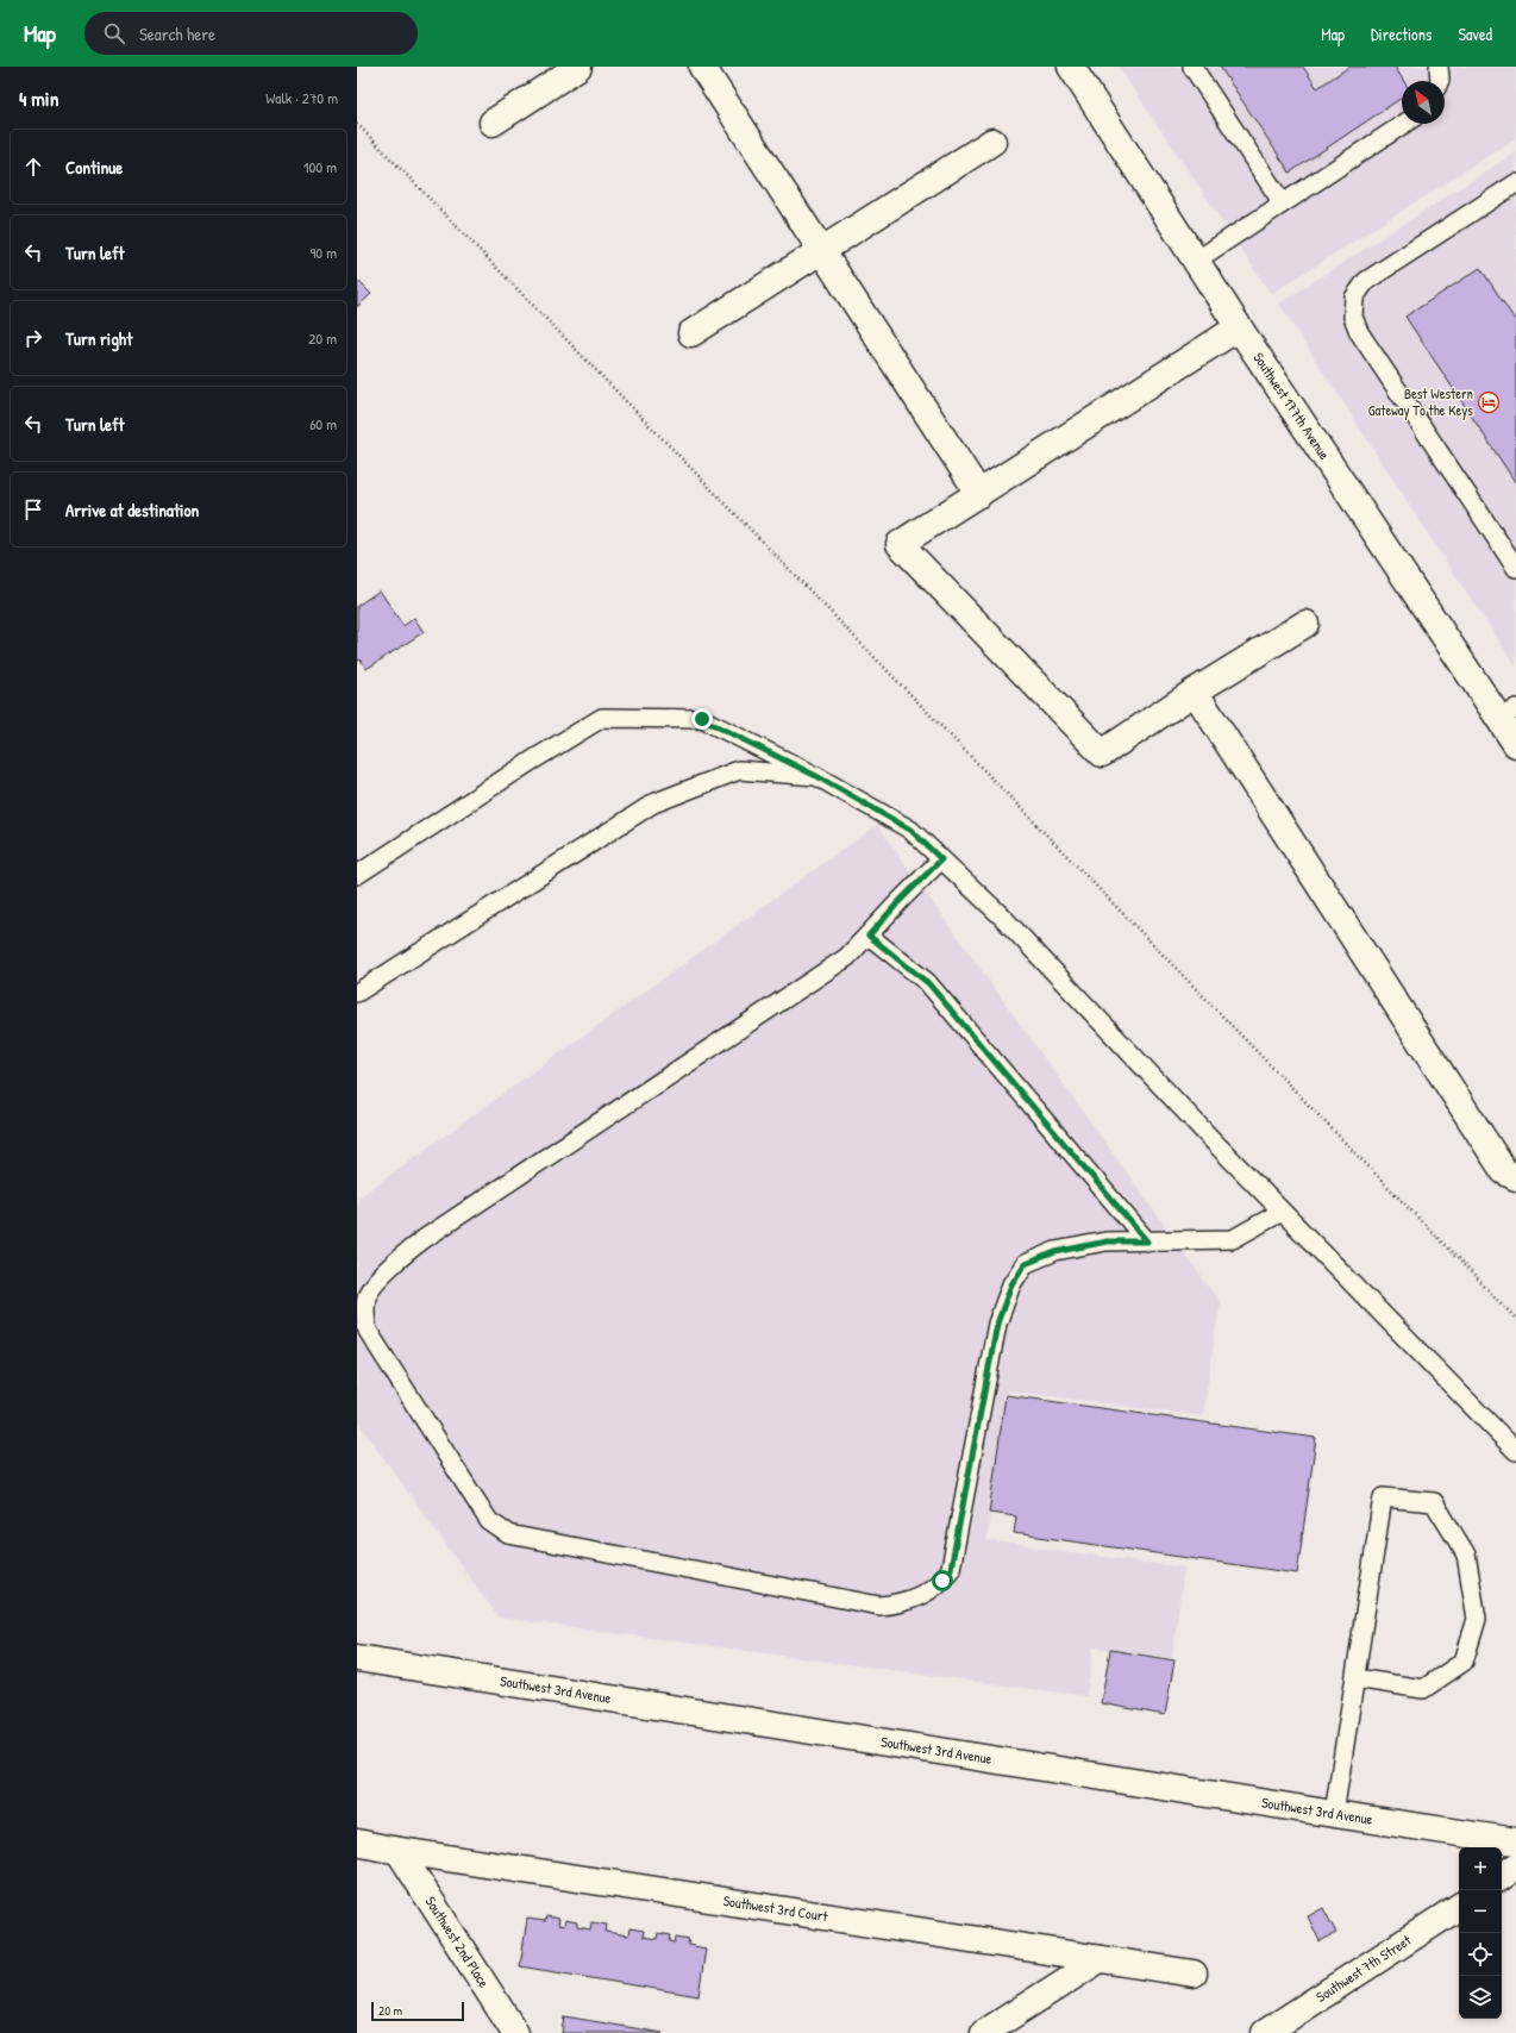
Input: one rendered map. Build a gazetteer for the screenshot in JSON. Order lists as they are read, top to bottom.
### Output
{
  "streets": {
    "street": [
      "Southwest 177th Avenue",
      "Southwest 3rd Avenue",
      "Southwest 3rd Court",
      "Southwest 2nd Place",
      "Southwest 7th Street"
    ]
  },
  "crossings": [
    ["Southwest 3rd Court", "Southwest 2nd Place"]
  ],
  "places": {
    "hotel": ["Best Western Gateway To the Keys"]
  },
  "scale_bar": "20 m",
  "north": "top left",
  "page": {
    "header": "Map",
    "search": "Search here",
    "nav": ["Map", "Directions", "Saved"],
    "heading": ["4 min", "Walk · 270 m"],
    "list": [
      ["Continue", "100 m"],
      ["Turn left", "90 m"],
      ["Turn right", "20 m"],
      ["Turn left", "60 m"],
      "Arrive at destination"
    ],
    "map_buttons": ["+", "−"],
    "scale": "20 m"
  }
}
